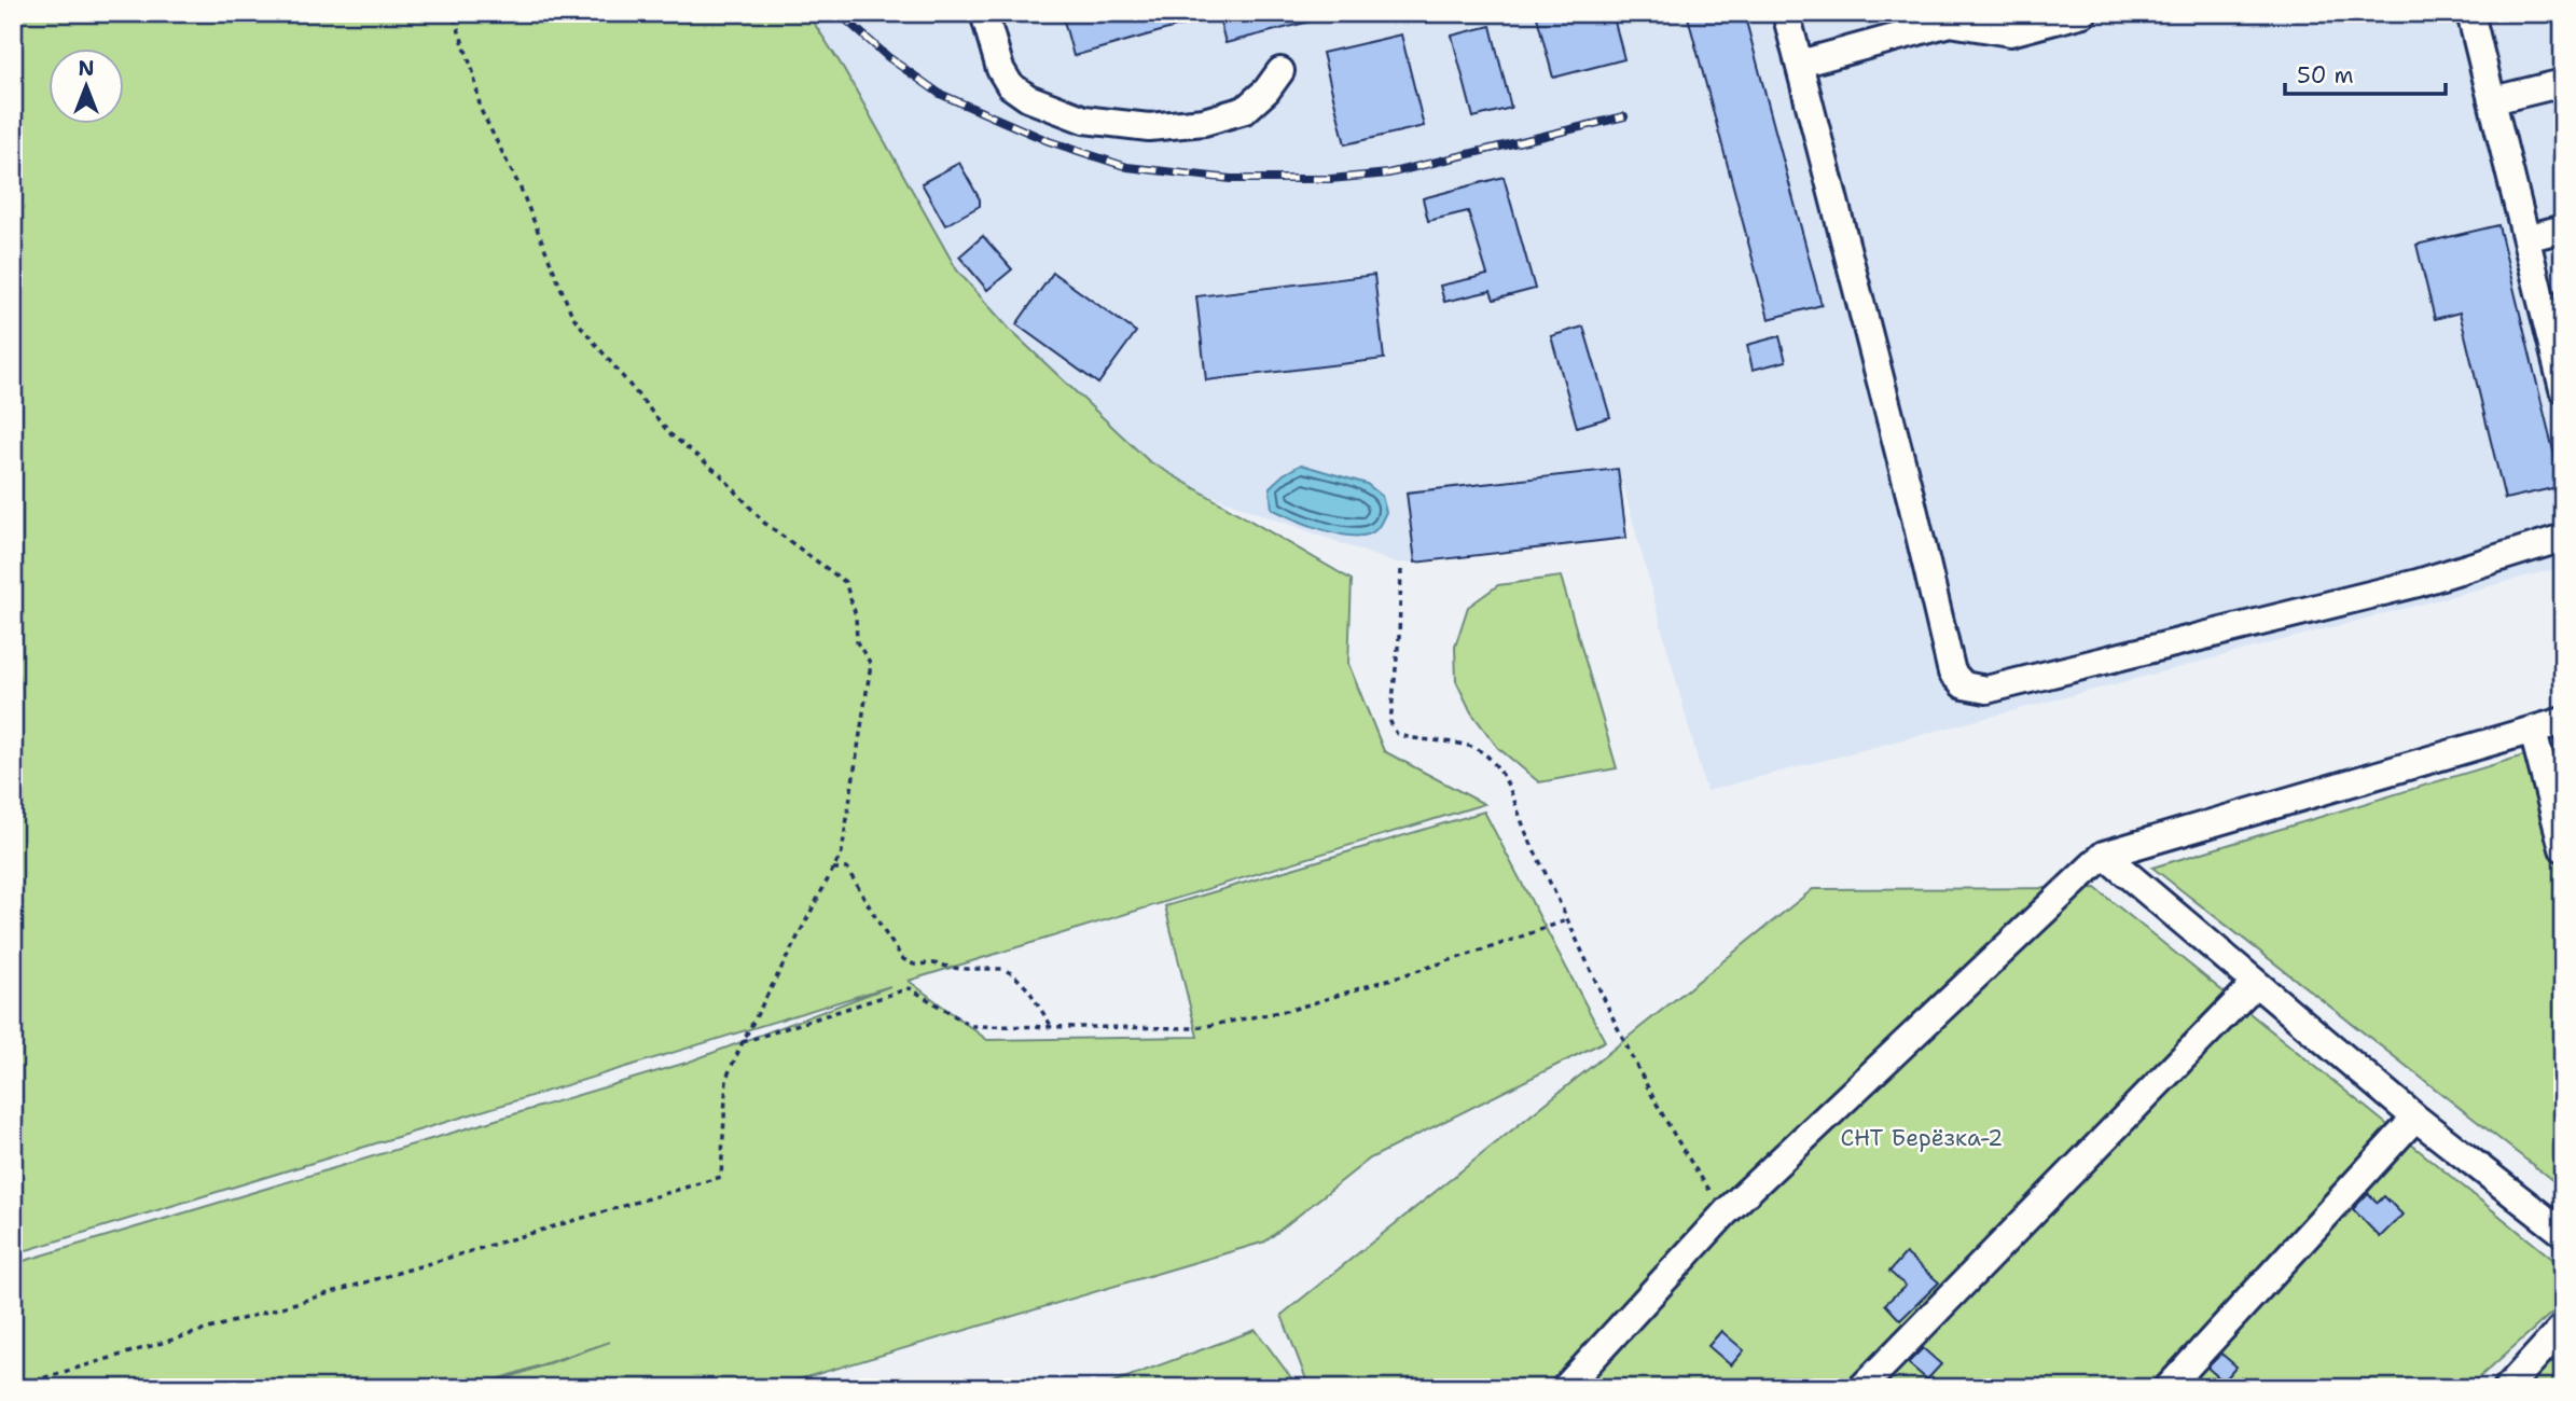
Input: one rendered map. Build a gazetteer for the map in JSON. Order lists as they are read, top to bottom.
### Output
{
  "parks": ["СНТ Берёзка-2"],
  "scale_bar": "50 m",
  "north": "top"
}
